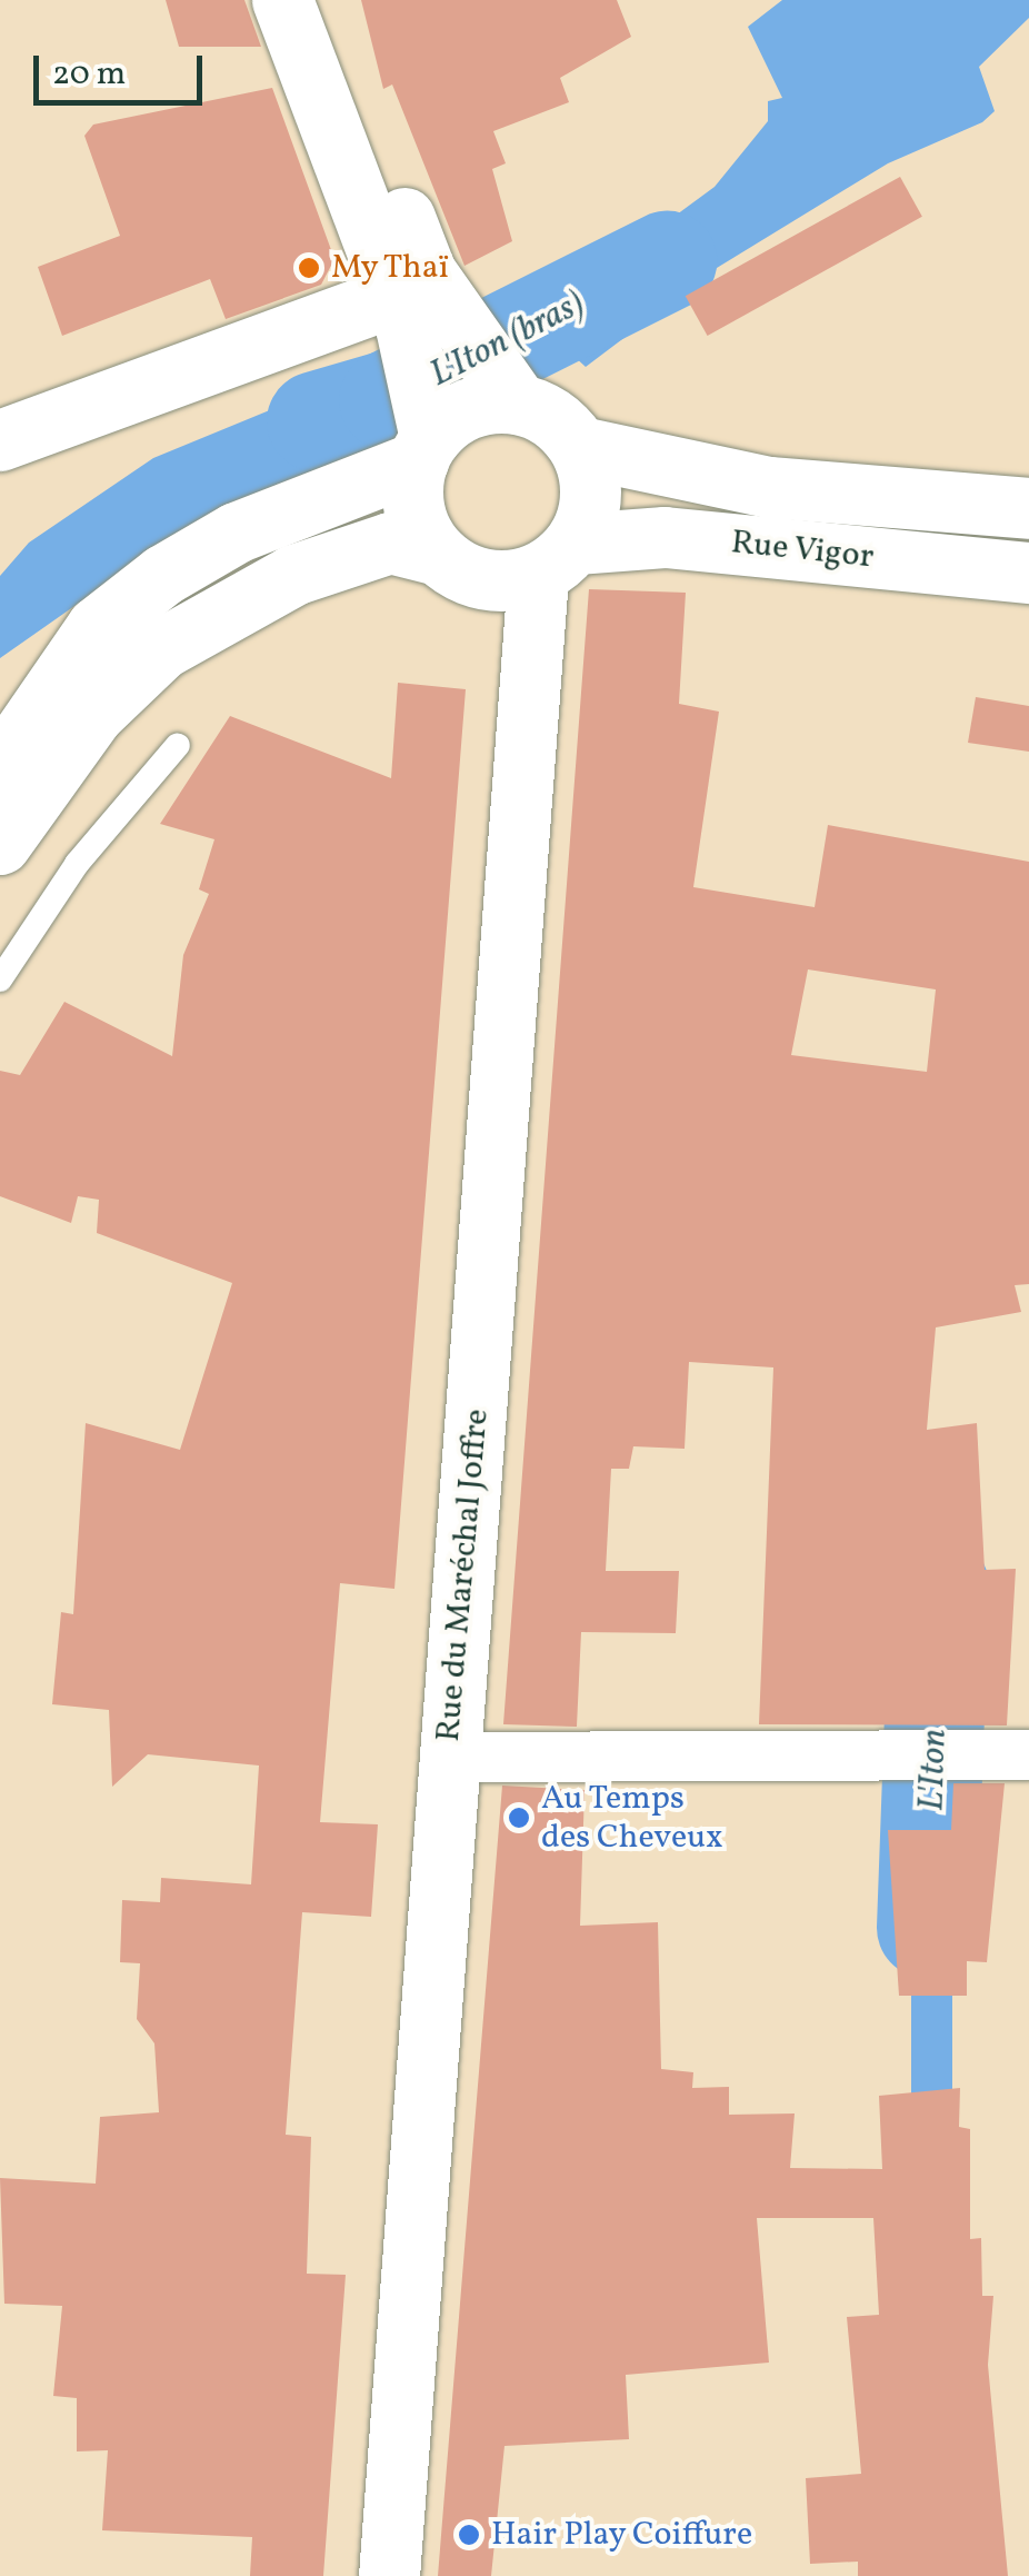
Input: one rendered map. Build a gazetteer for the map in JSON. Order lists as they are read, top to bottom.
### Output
{
  "streets": {
    "main road": ["Rue Vigor", "Rue du Maréchal Joffre"]
  },
  "crossings": [
    ["Rue Vigor", "Rue du Maréchal Joffre"]
  ],
  "water": ["L'Iton (bras)", "L'Iton"],
  "places": ["My Thaï", "Au Temps des Cheveux", "Hair Play Coiffure"],
  "scale_bar": "20 m"
}
